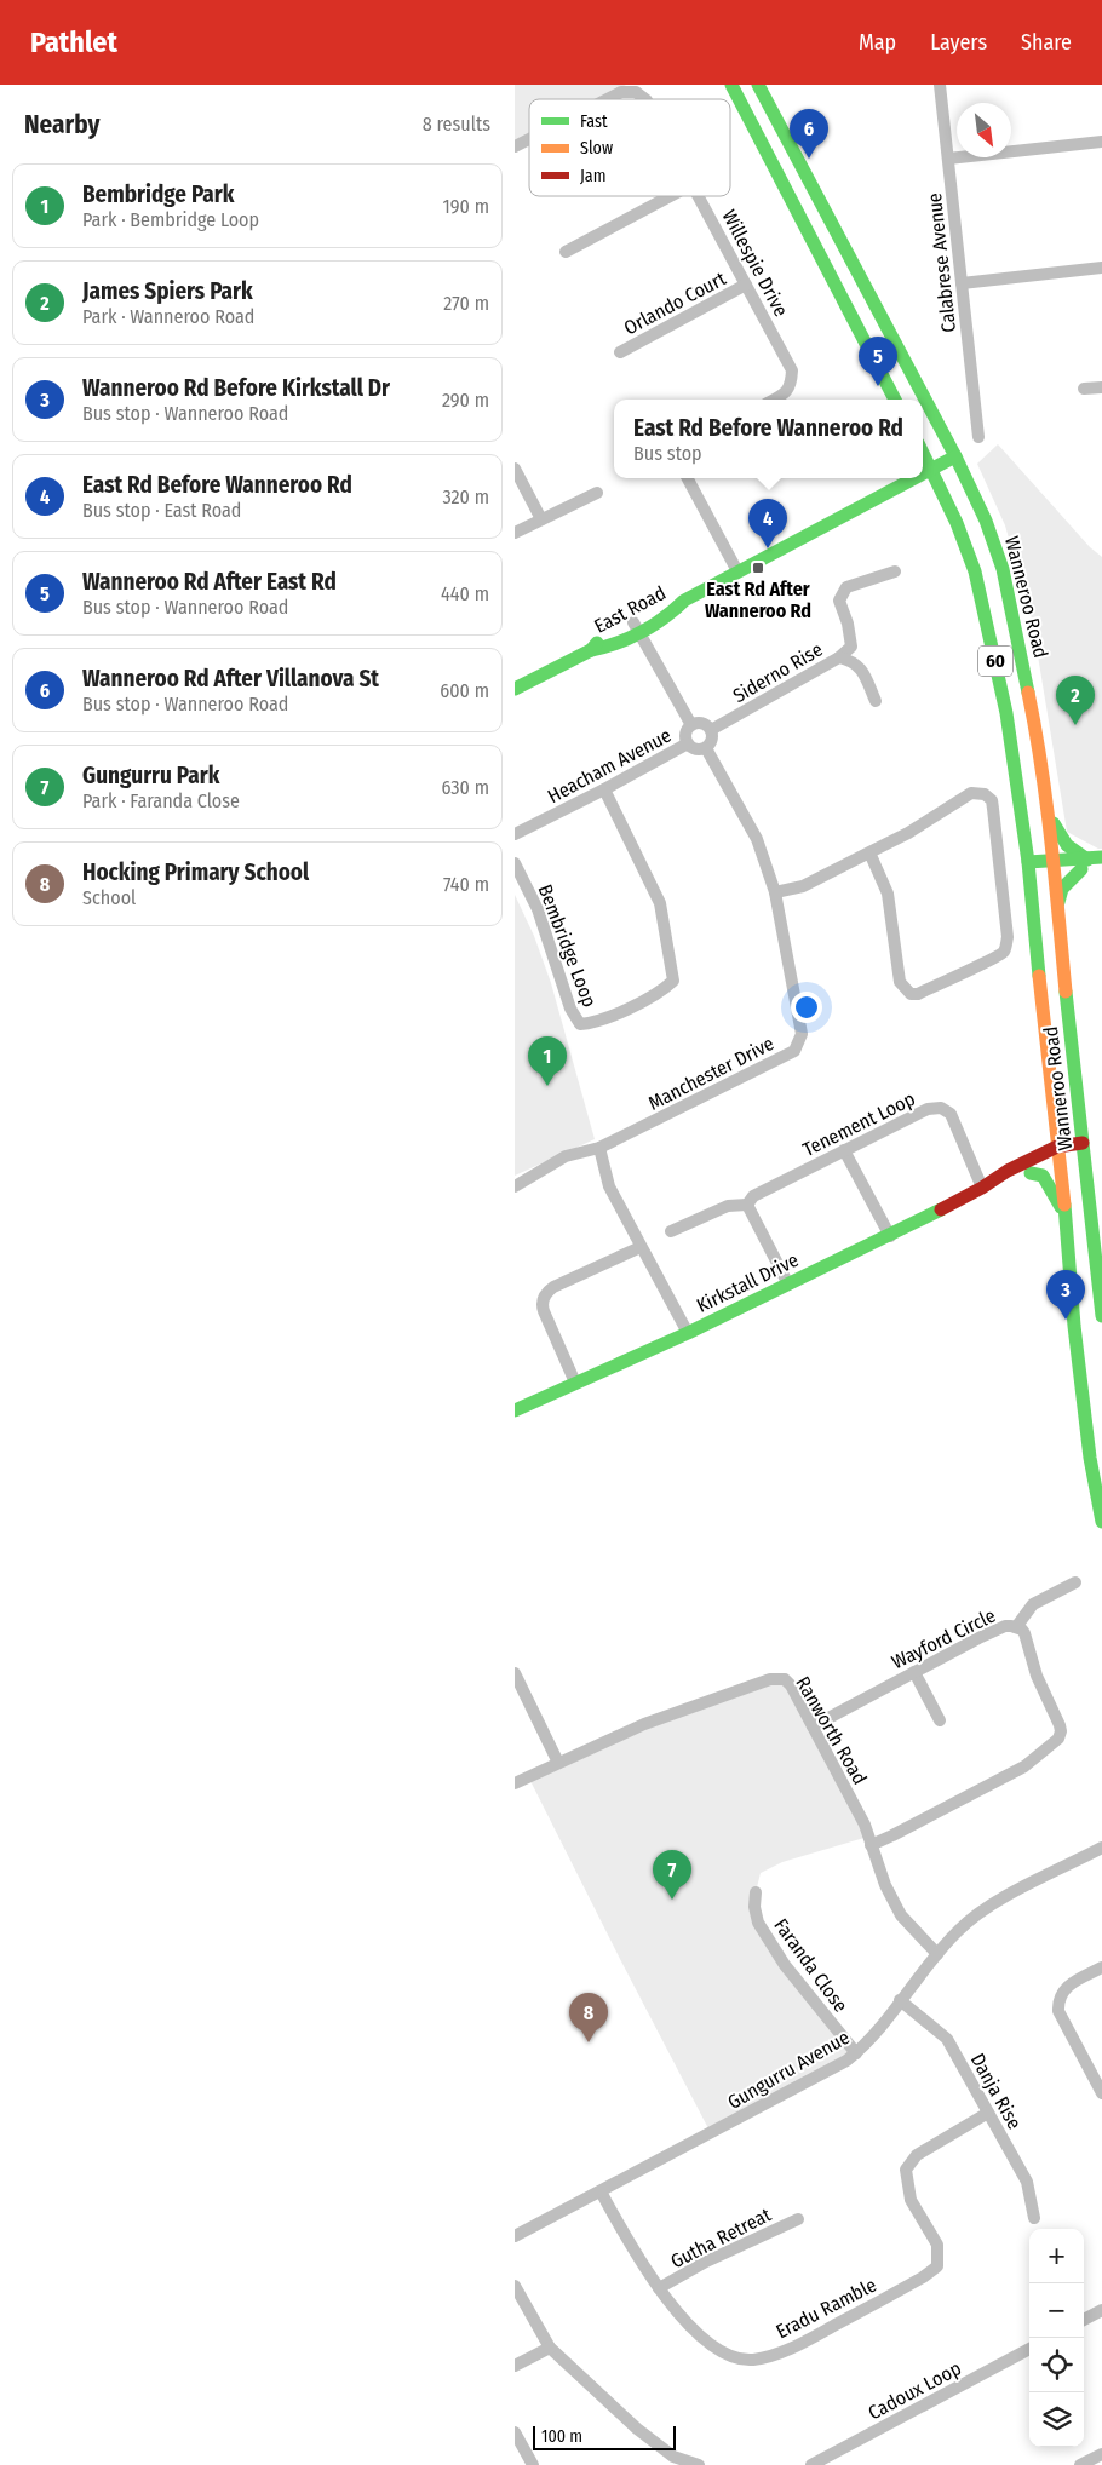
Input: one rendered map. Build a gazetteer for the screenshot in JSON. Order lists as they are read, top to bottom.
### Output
{
  "streets": {
    "main road": [
      "Wanneroo Road",
      "East Road",
      "60",
      "Kirkstall Drive"
    ],
    "street": [
      "Willespie Drive",
      "Calabrese Avenue",
      "Orlando Court",
      "Siderno Rise",
      "Heacham Avenue",
      "Bembridge Loop",
      "Manchester Drive",
      "Tenement Loop",
      "Wayford Circle",
      "Ranworth Road",
      "Faranda Close",
      "Gungurru Avenue",
      "Danja Rise",
      "Gutha Retreat",
      "Eradu Ramble",
      "Cadoux Loop"
    ]
  },
  "crossings": [
    ["Willespie Drive", "Orlando Court"],
    ["Wanneroo Road", "East Road"],
    ["Wanneroo Road", "60"],
    ["Wanneroo Road", "Kirkstall Drive"],
    ["Siderno Rise", "Heacham Avenue"],
    ["Siderno Rise", "Manchester Drive"],
    ["Heacham Avenue", "Bembridge Loop"],
    ["Heacham Avenue", "Manchester Drive"],
    ["Tenement Loop", "Kirkstall Drive"],
    ["Wayford Circle", "Ranworth Road"],
    ["Ranworth Road", "Gungurru Avenue"],
    ["Faranda Close", "Gungurru Avenue"],
    ["Gungurru Avenue", "Danja Rise"],
    ["Gungurru Avenue", "Eradu Ramble"],
    ["Danja Rise", "Eradu Ramble"],
    ["Gutha Retreat", "Eradu Ramble"]
  ],
  "places": {
    "transit": ["East Rd After Wanneroo Rd"]
  },
  "legend": ["Fast", "Slow", "Jam"],
  "scale_bar": "100 m",
  "north": "bottom right",
  "page": {
    "header": "Pathlet",
    "nav": ["Map", "Layers", "Share"],
    "heading": ["Nearby", "8 results"],
    "pins": [
      "6",
      "5",
      "4",
      "2",
      "1",
      "3",
      "7",
      "8"
    ],
    "list": [
      {
        "mark": "1",
        "name": "Bembridge Park",
        "note": "Park · Bembridge Loop",
        "value": "190 m"
      },
      {
        "mark": "2",
        "name": "James Spiers Park",
        "note": "Park · Wanneroo Road",
        "value": "270 m"
      },
      {
        "mark": "3",
        "name": "Wanneroo Rd Before Kirkstall Dr",
        "note": "Bus stop · Wanneroo Road",
        "value": "290 m"
      },
      {
        "mark": "4",
        "name": "East Rd Before Wanneroo Rd",
        "note": "Bus stop · East Road",
        "value": "320 m"
      },
      {
        "mark": "5",
        "name": "Wanneroo Rd After East Rd",
        "note": "Bus stop · Wanneroo Road",
        "value": "440 m"
      },
      {
        "mark": "6",
        "name": "Wanneroo Rd After Villanova St",
        "note": "Bus stop · Wanneroo Road",
        "value": "600 m"
      },
      {
        "mark": "7",
        "name": "Gungurru Park",
        "note": "Park · Faranda Close",
        "value": "630 m"
      },
      {
        "mark": "8",
        "name": "Hocking Primary School",
        "note": "School",
        "value": "740 m"
      }
    ],
    "popup": ["East Rd Before Wanneroo Rd", "Bus stop"],
    "map_buttons": ["+", "−"],
    "scale": "100 m"
  }
}
